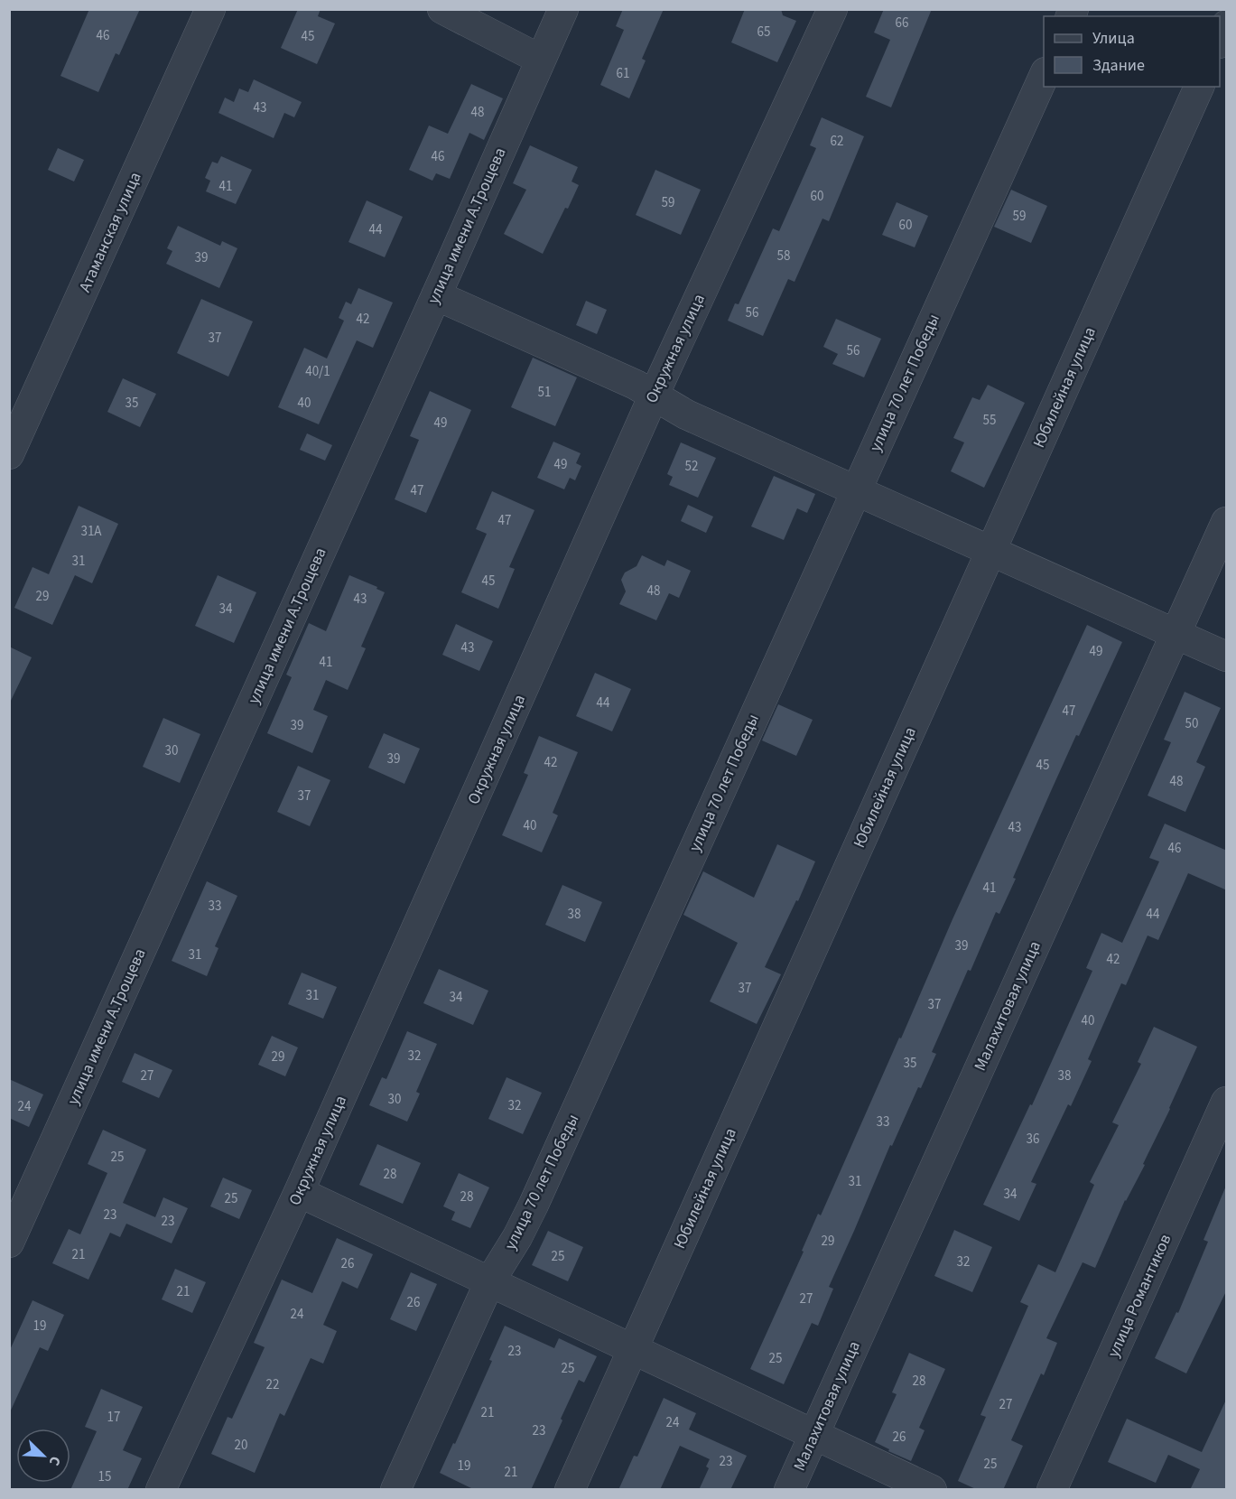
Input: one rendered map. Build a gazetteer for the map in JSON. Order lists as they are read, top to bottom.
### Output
{
  "streets": {
    "street": [
      "улица имени А.Трощева",
      "Атаманская улица",
      "Окружная улица",
      "улица 70 лет Победы",
      "Юбилейная улица",
      "Малахитовая улица",
      "улица Романтиков"
    ]
  },
  "house_numbers": [
    "66",
    "65",
    "46",
    "45",
    "61",
    "43",
    "48",
    "62",
    "46",
    "41",
    "60",
    "59",
    "59",
    "60",
    "44",
    "58",
    "39",
    "56",
    "42",
    "37",
    "56",
    "40/1",
    "51",
    "35",
    "40",
    "55",
    "49",
    "49",
    "52",
    "47",
    "47",
    "31А",
    "31",
    "45",
    "48",
    "29",
    "43",
    "34",
    "43",
    "49",
    "41",
    "44",
    "47",
    "50",
    "39",
    "30",
    "39",
    "42",
    "45",
    "48",
    "37",
    "40",
    "43",
    "46",
    "41",
    "33",
    "38",
    "44",
    "39",
    "31",
    "42",
    "37",
    "31",
    "34",
    "37",
    "40",
    "32",
    "29",
    "35",
    "27",
    "38",
    "30",
    "32",
    "24",
    "33",
    "36",
    "25",
    "28",
    "31",
    "34",
    "28",
    "25",
    "23",
    "23",
    "29",
    "21",
    "25",
    "32",
    "26",
    "21",
    "27",
    "26",
    "24",
    "19",
    "23",
    "25",
    "25",
    "28",
    "22",
    "27",
    "21",
    "17",
    "24",
    "23",
    "26",
    "20",
    "23",
    "25",
    "19",
    "21",
    "15"
  ],
  "legend": ["Улица", "Здание"],
  "north": "bottom right"
}
